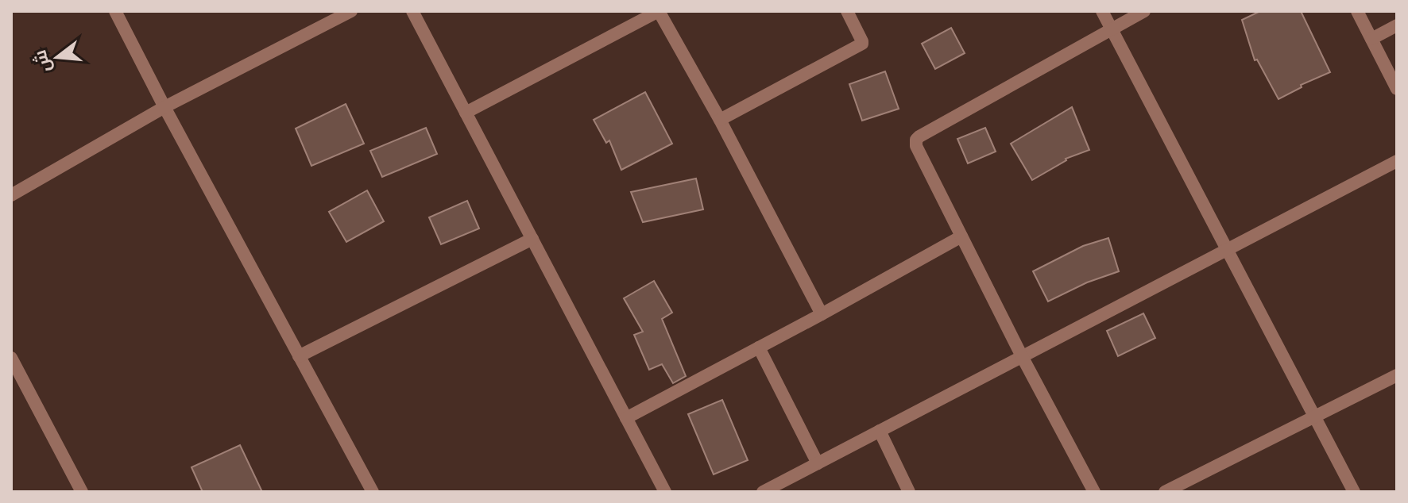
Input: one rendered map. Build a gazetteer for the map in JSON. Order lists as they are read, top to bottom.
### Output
{
  "north": "left"
}
